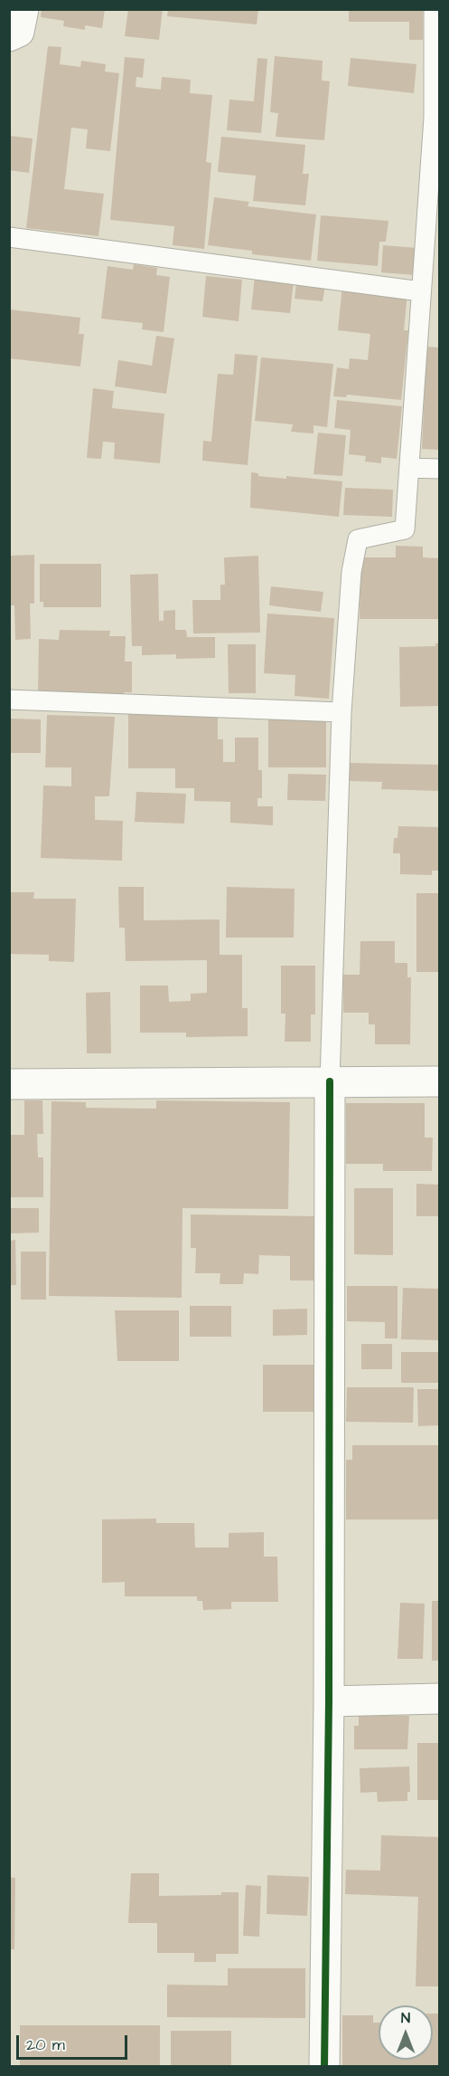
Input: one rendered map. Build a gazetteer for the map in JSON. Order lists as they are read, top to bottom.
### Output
{
  "scale_bar": "20 m",
  "north": "top"
}
